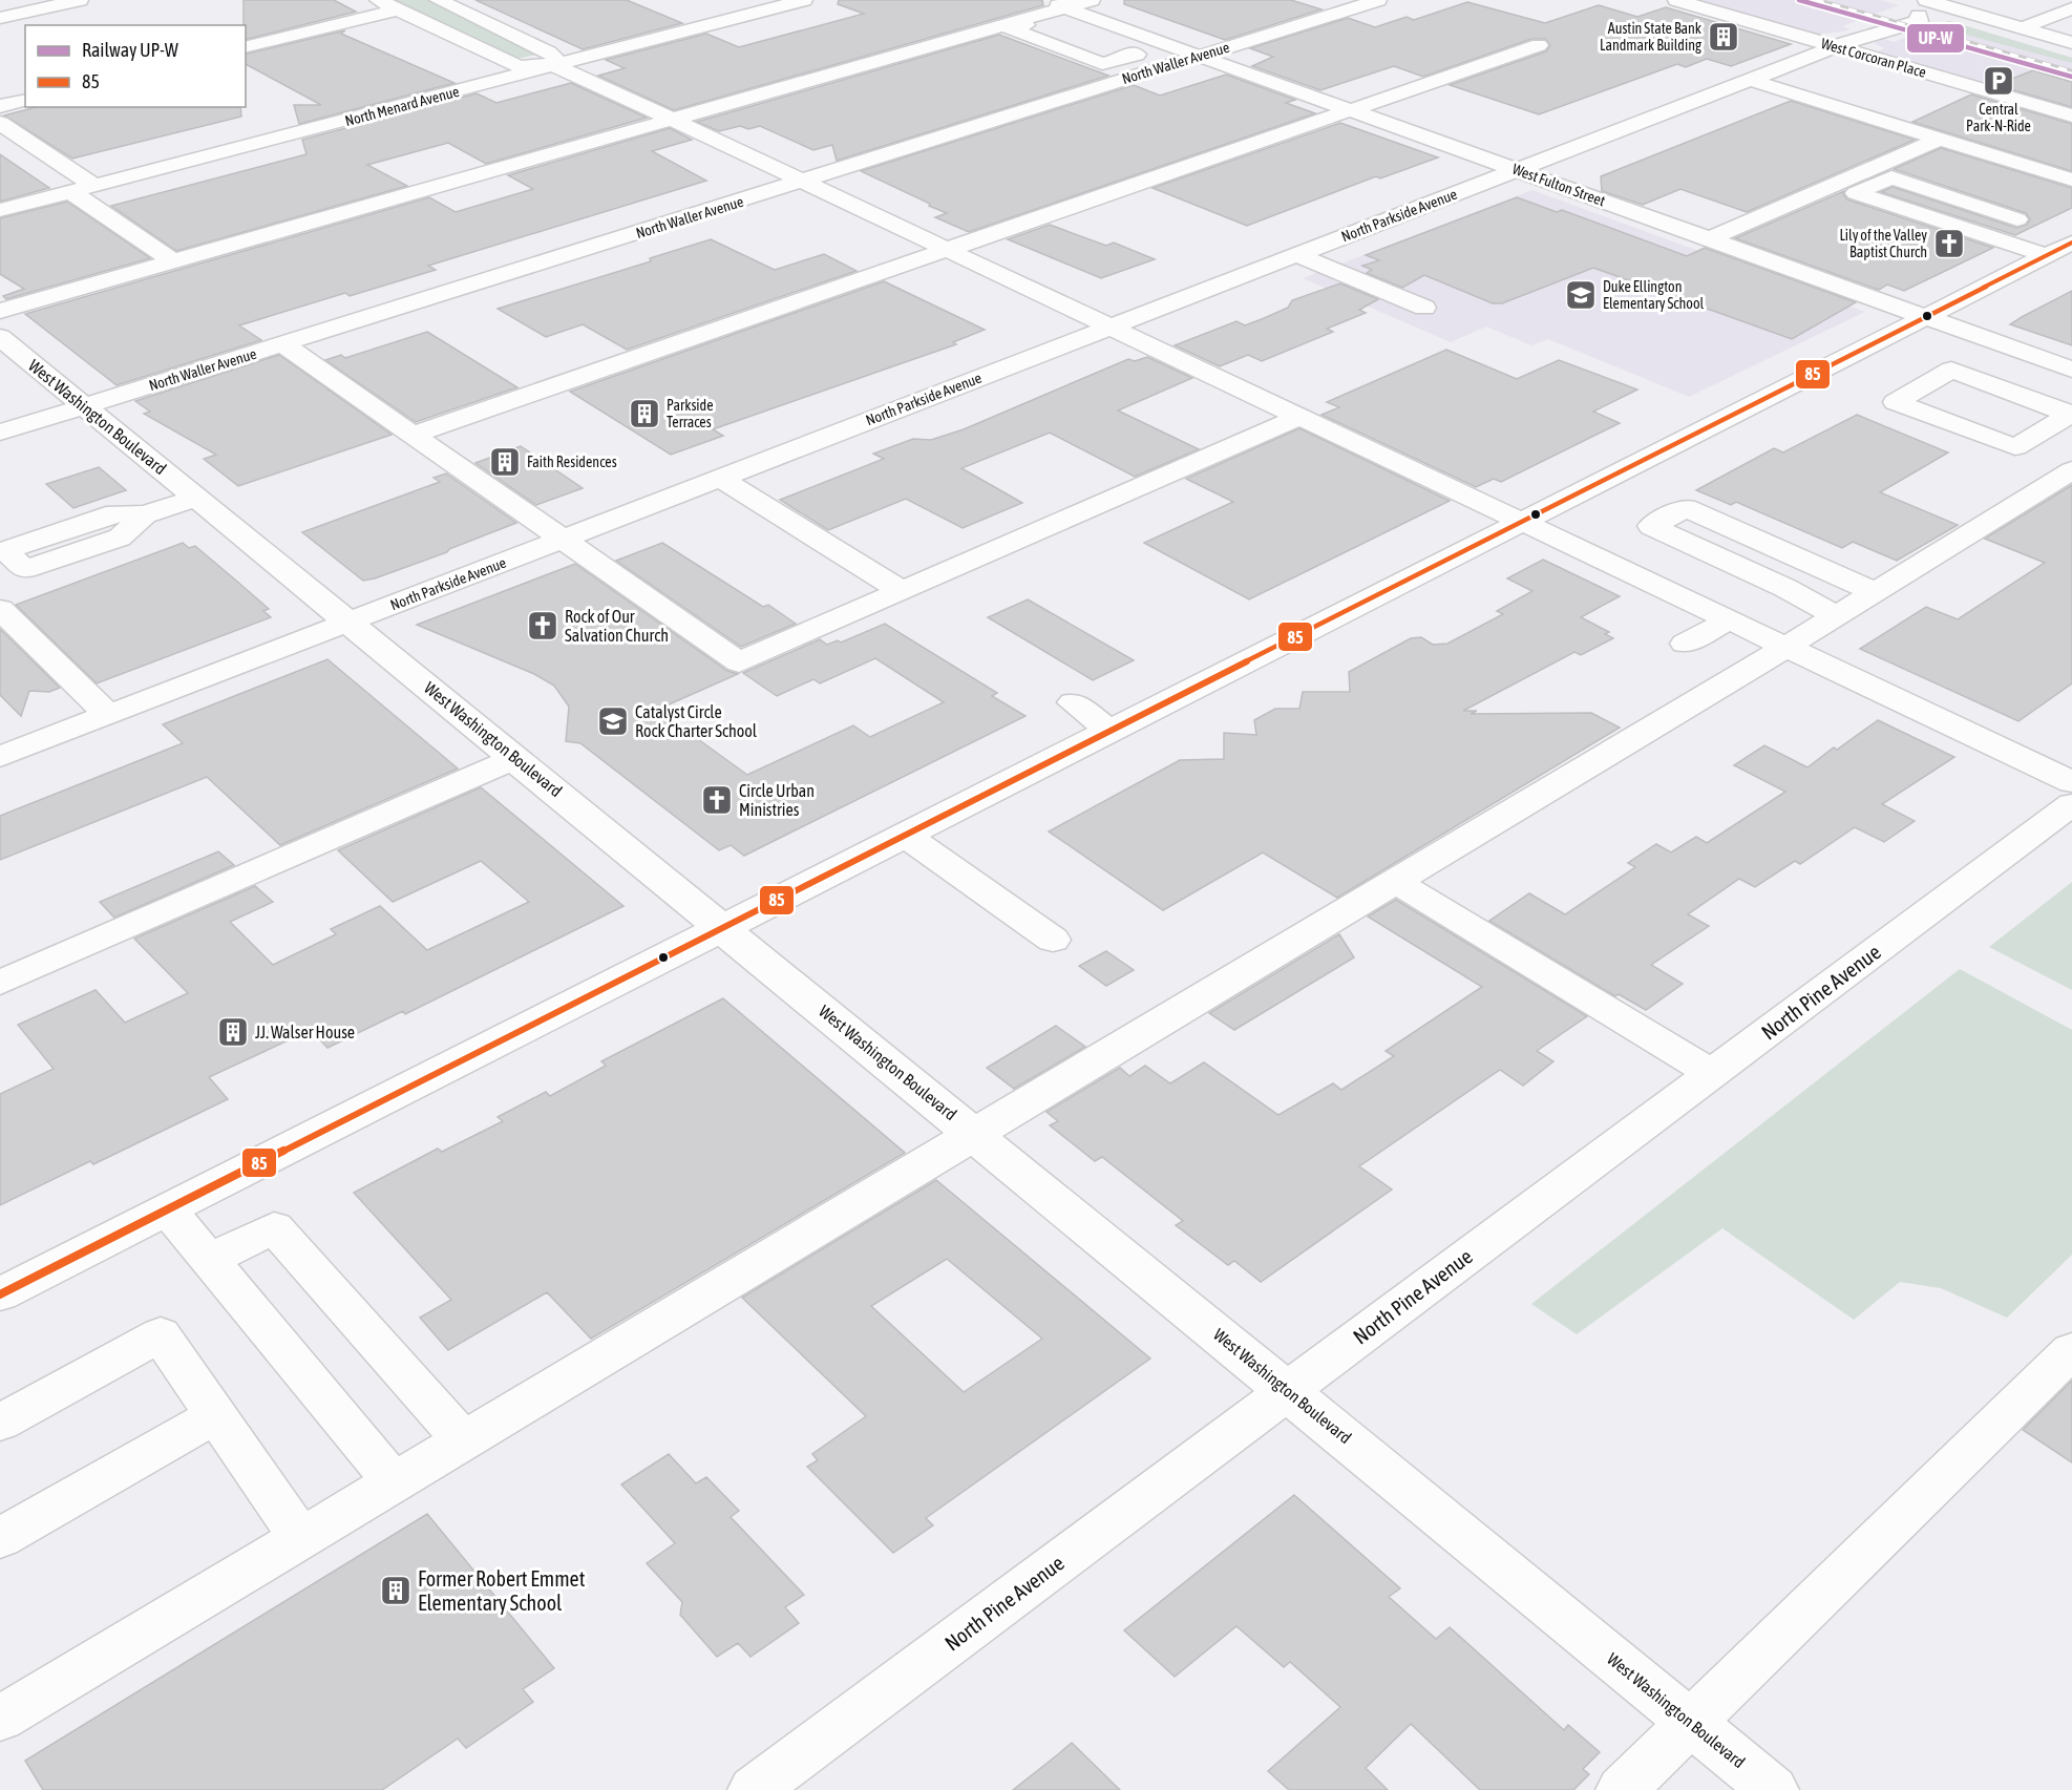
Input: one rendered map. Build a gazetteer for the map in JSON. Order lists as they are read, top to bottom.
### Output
{
  "streets": {
    "street": [
      "West Corcoran Place",
      "North Waller Avenue",
      "North Menard Avenue",
      "West Fulton Street",
      "North Parkside Avenue",
      "West Washington Boulevard",
      "North Pine Avenue"
    ]
  },
  "crossings": [
    ["West Corcoran Place", "North Parkside Avenue"],
    ["North Waller Avenue", "West Fulton Street"],
    ["North Waller Avenue", "West Washington Boulevard"],
    ["West Fulton Street", "North Parkside Avenue"],
    ["North Parkside Avenue", "West Washington Boulevard"],
    ["West Washington Boulevard", "North Pine Avenue"]
  ],
  "places": {
    "building": [
      "Austin State Bank Landmark Building",
      "Parkside Terraces",
      "Faith Residences",
      "JJ. Walser House",
      "Former Robert Emmet Elementary School"
    ],
    "parking": ["Central Park-N-Ride"],
    "church": ["Lily of the Valley Baptist Church", "Rock of Our Salvation Church", "Circle Urban Ministries"],
    "school or university": ["Duke Ellington Elementary School", "Catalyst Circle Rock Charter School"]
  },
  "lines": ["rail line UP-W", "transit line 85"],
  "legend": ["Railway UP-W", "85"]
}
